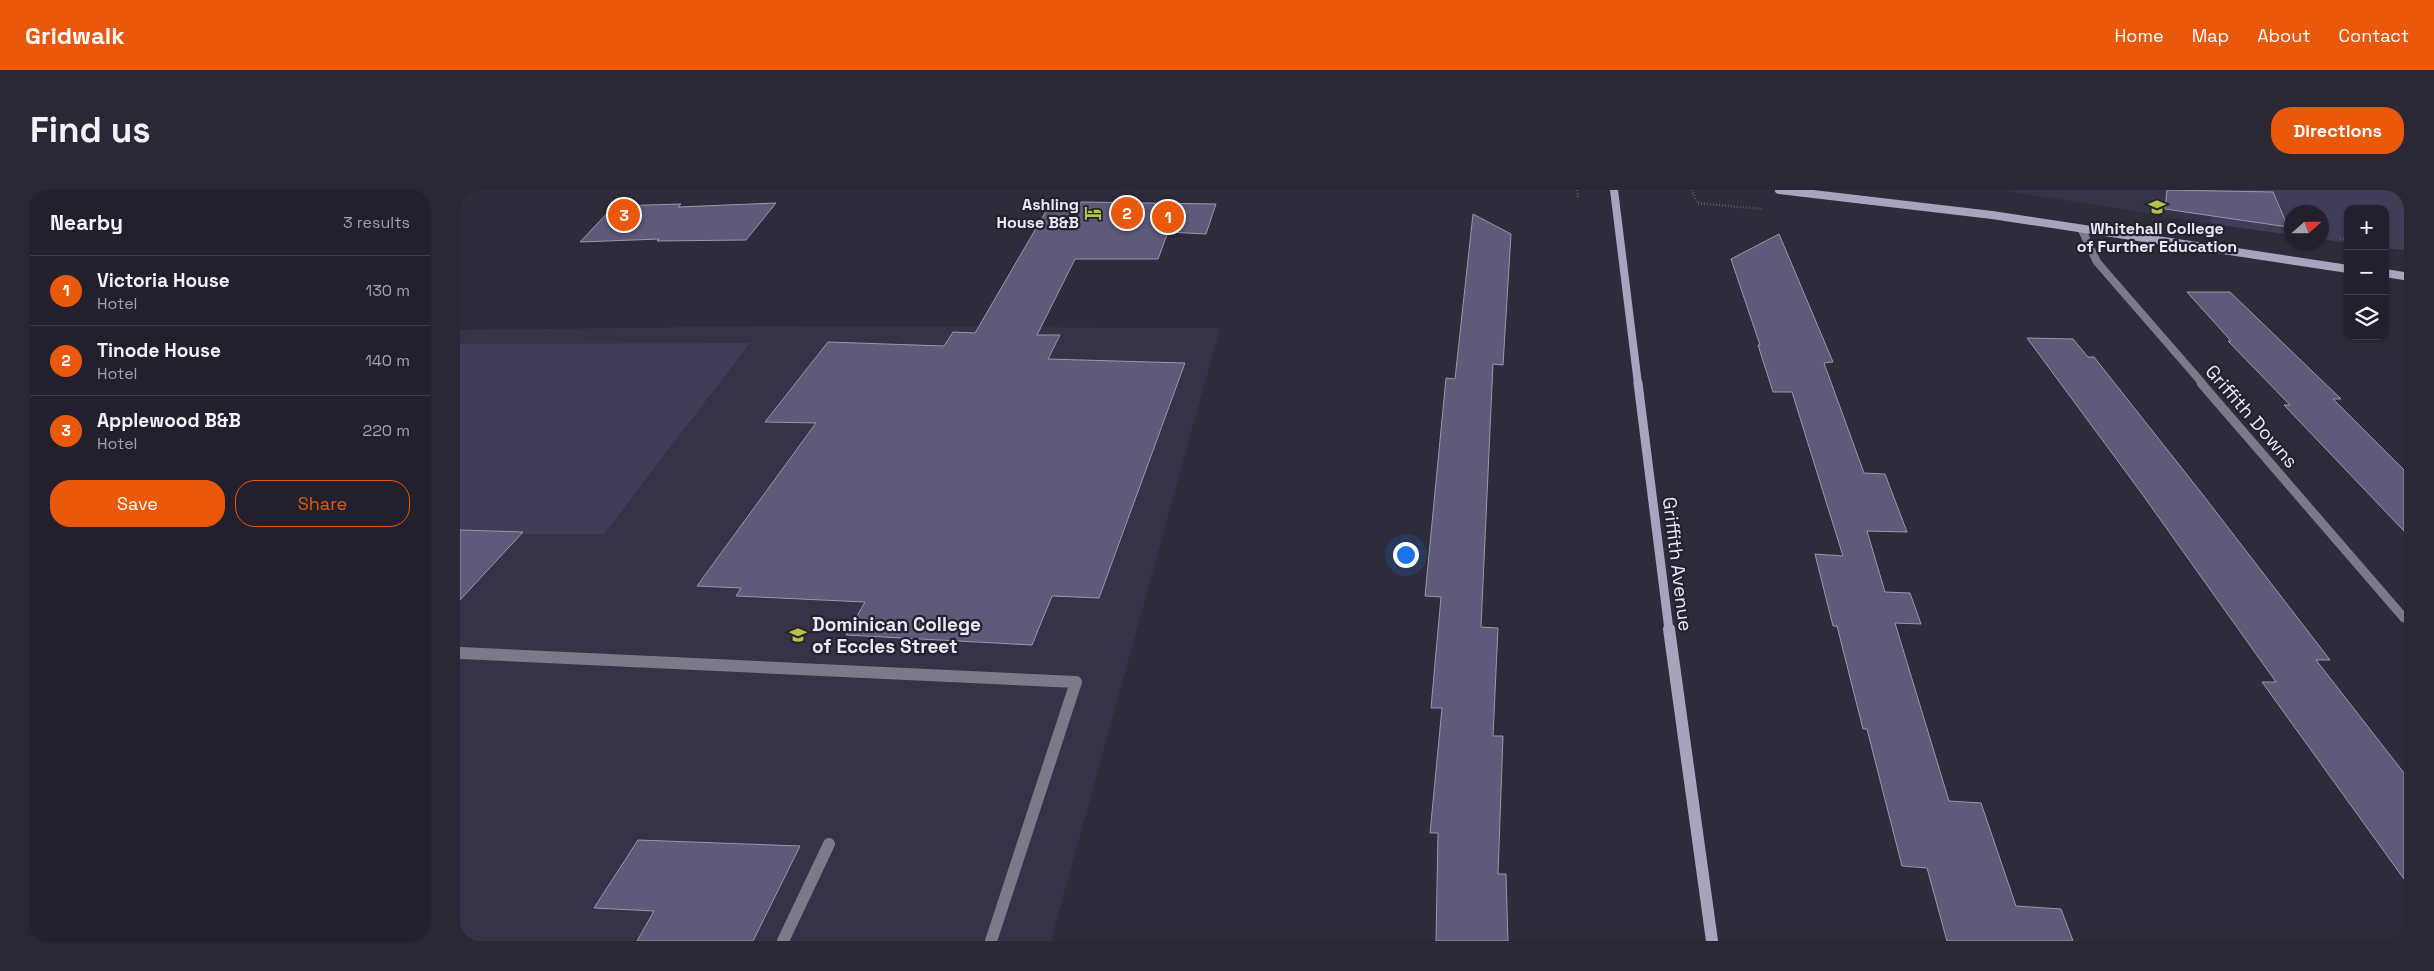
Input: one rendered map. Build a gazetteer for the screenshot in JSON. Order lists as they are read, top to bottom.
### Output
{
  "streets": {
    "main road": ["Griffith Avenue"],
    "street": ["Griffith Downs"]
  },
  "places": {
    "school or university": ["Whitehall College of Further Education", "Dominican College of Eccles Street"],
    "hotel": ["Ashling House B&B"]
  },
  "north": "right",
  "page": {
    "header": "Gridwalk",
    "nav": [
      "Home",
      "Map",
      "About",
      "Contact"
    ],
    "buttons": [
      "Directions",
      ["Save", "Share"]
    ],
    "title": "Find us",
    "heading": ["Nearby", "3 results"],
    "pins": ["2", "3", "1"],
    "map_buttons": ["+", "−"],
    "list": [
      {
        "mark": "1",
        "name": "Victoria House",
        "note": "Hotel",
        "value": "130 m"
      },
      {
        "mark": "2",
        "name": "Tinode House",
        "note": "Hotel",
        "value": "140 m"
      },
      {
        "mark": "3",
        "name": "Applewood B&B",
        "note": "Hotel",
        "value": "220 m"
      }
    ]
  }
}
